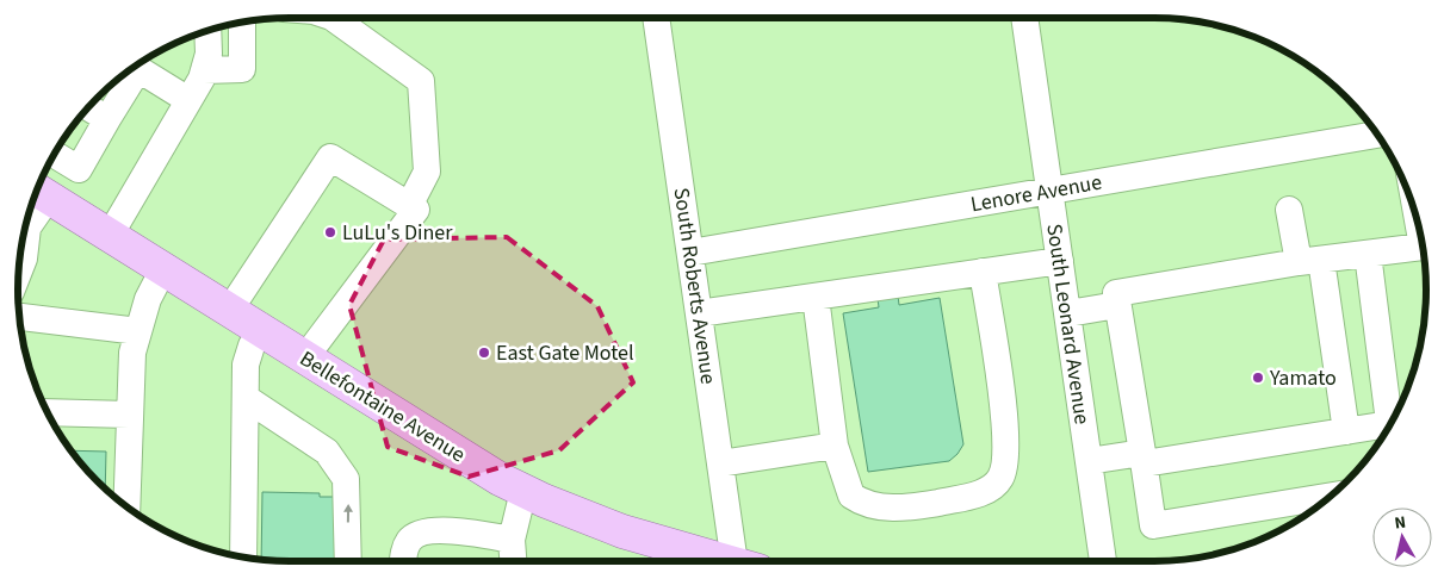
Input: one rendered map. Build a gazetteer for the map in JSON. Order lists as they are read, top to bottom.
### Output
{
  "streets": {
    "main road": ["Bellefontaine Avenue"],
    "street": ["Lenore Avenue", "South Roberts Avenue", "South Leonard Avenue"]
  },
  "crossings": [
    ["Lenore Avenue", "South Roberts Avenue"],
    ["Lenore Avenue", "South Leonard Avenue"]
  ],
  "places": ["LuLu's Diner", "East Gate Motel", "Yamato"],
  "north": "top"
}
